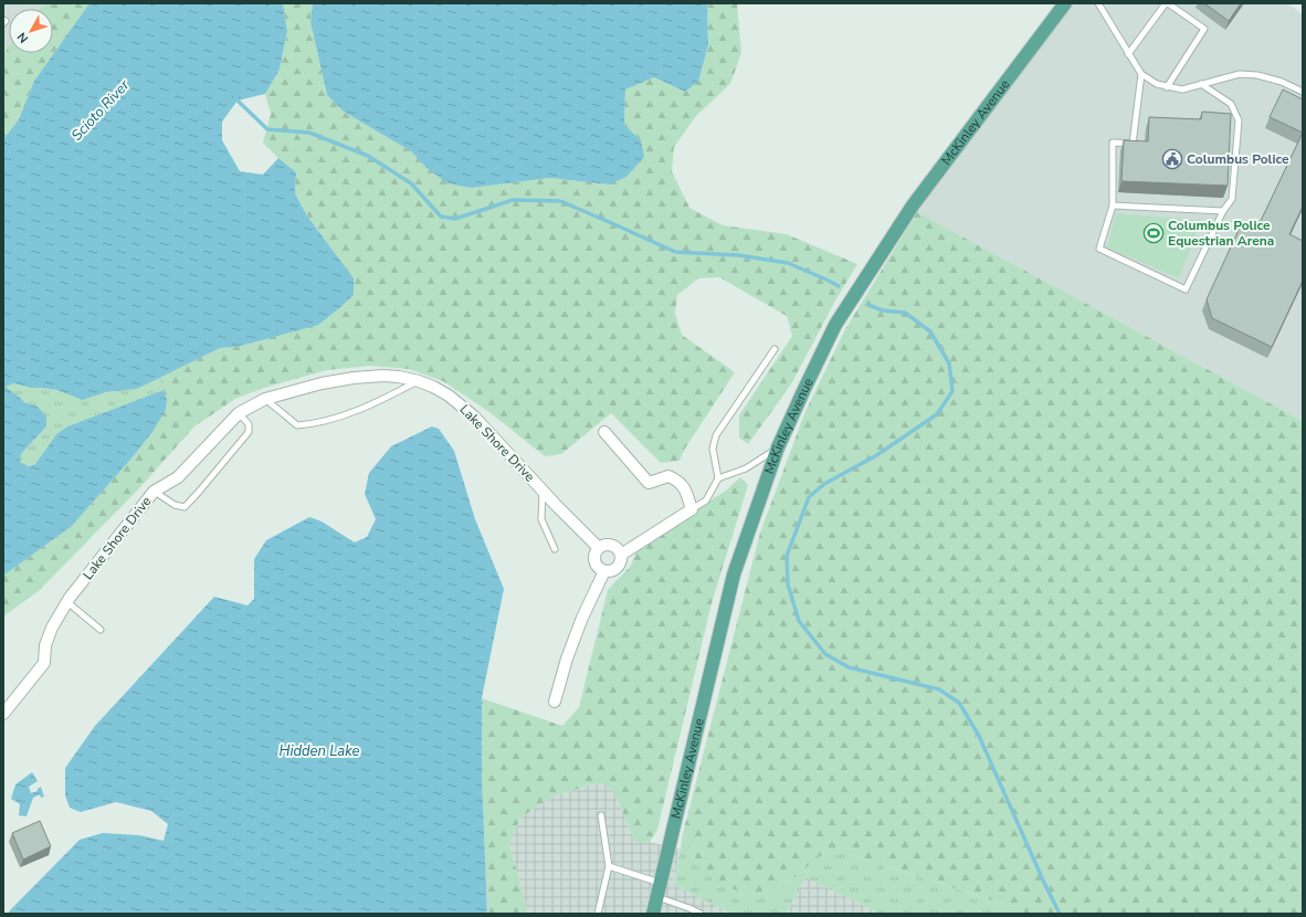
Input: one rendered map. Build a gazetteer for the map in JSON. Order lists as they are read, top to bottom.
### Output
{
  "streets": {
    "main road": ["McKinley Avenue"],
    "street": ["Lake Shore Drive"]
  },
  "water": ["Scioto River", "Hidden Lake"],
  "places": {
    "public building": ["Columbus Police"],
    "sports": ["Columbus Police Equestrian Arena"]
  },
  "north": "bottom left"
}
